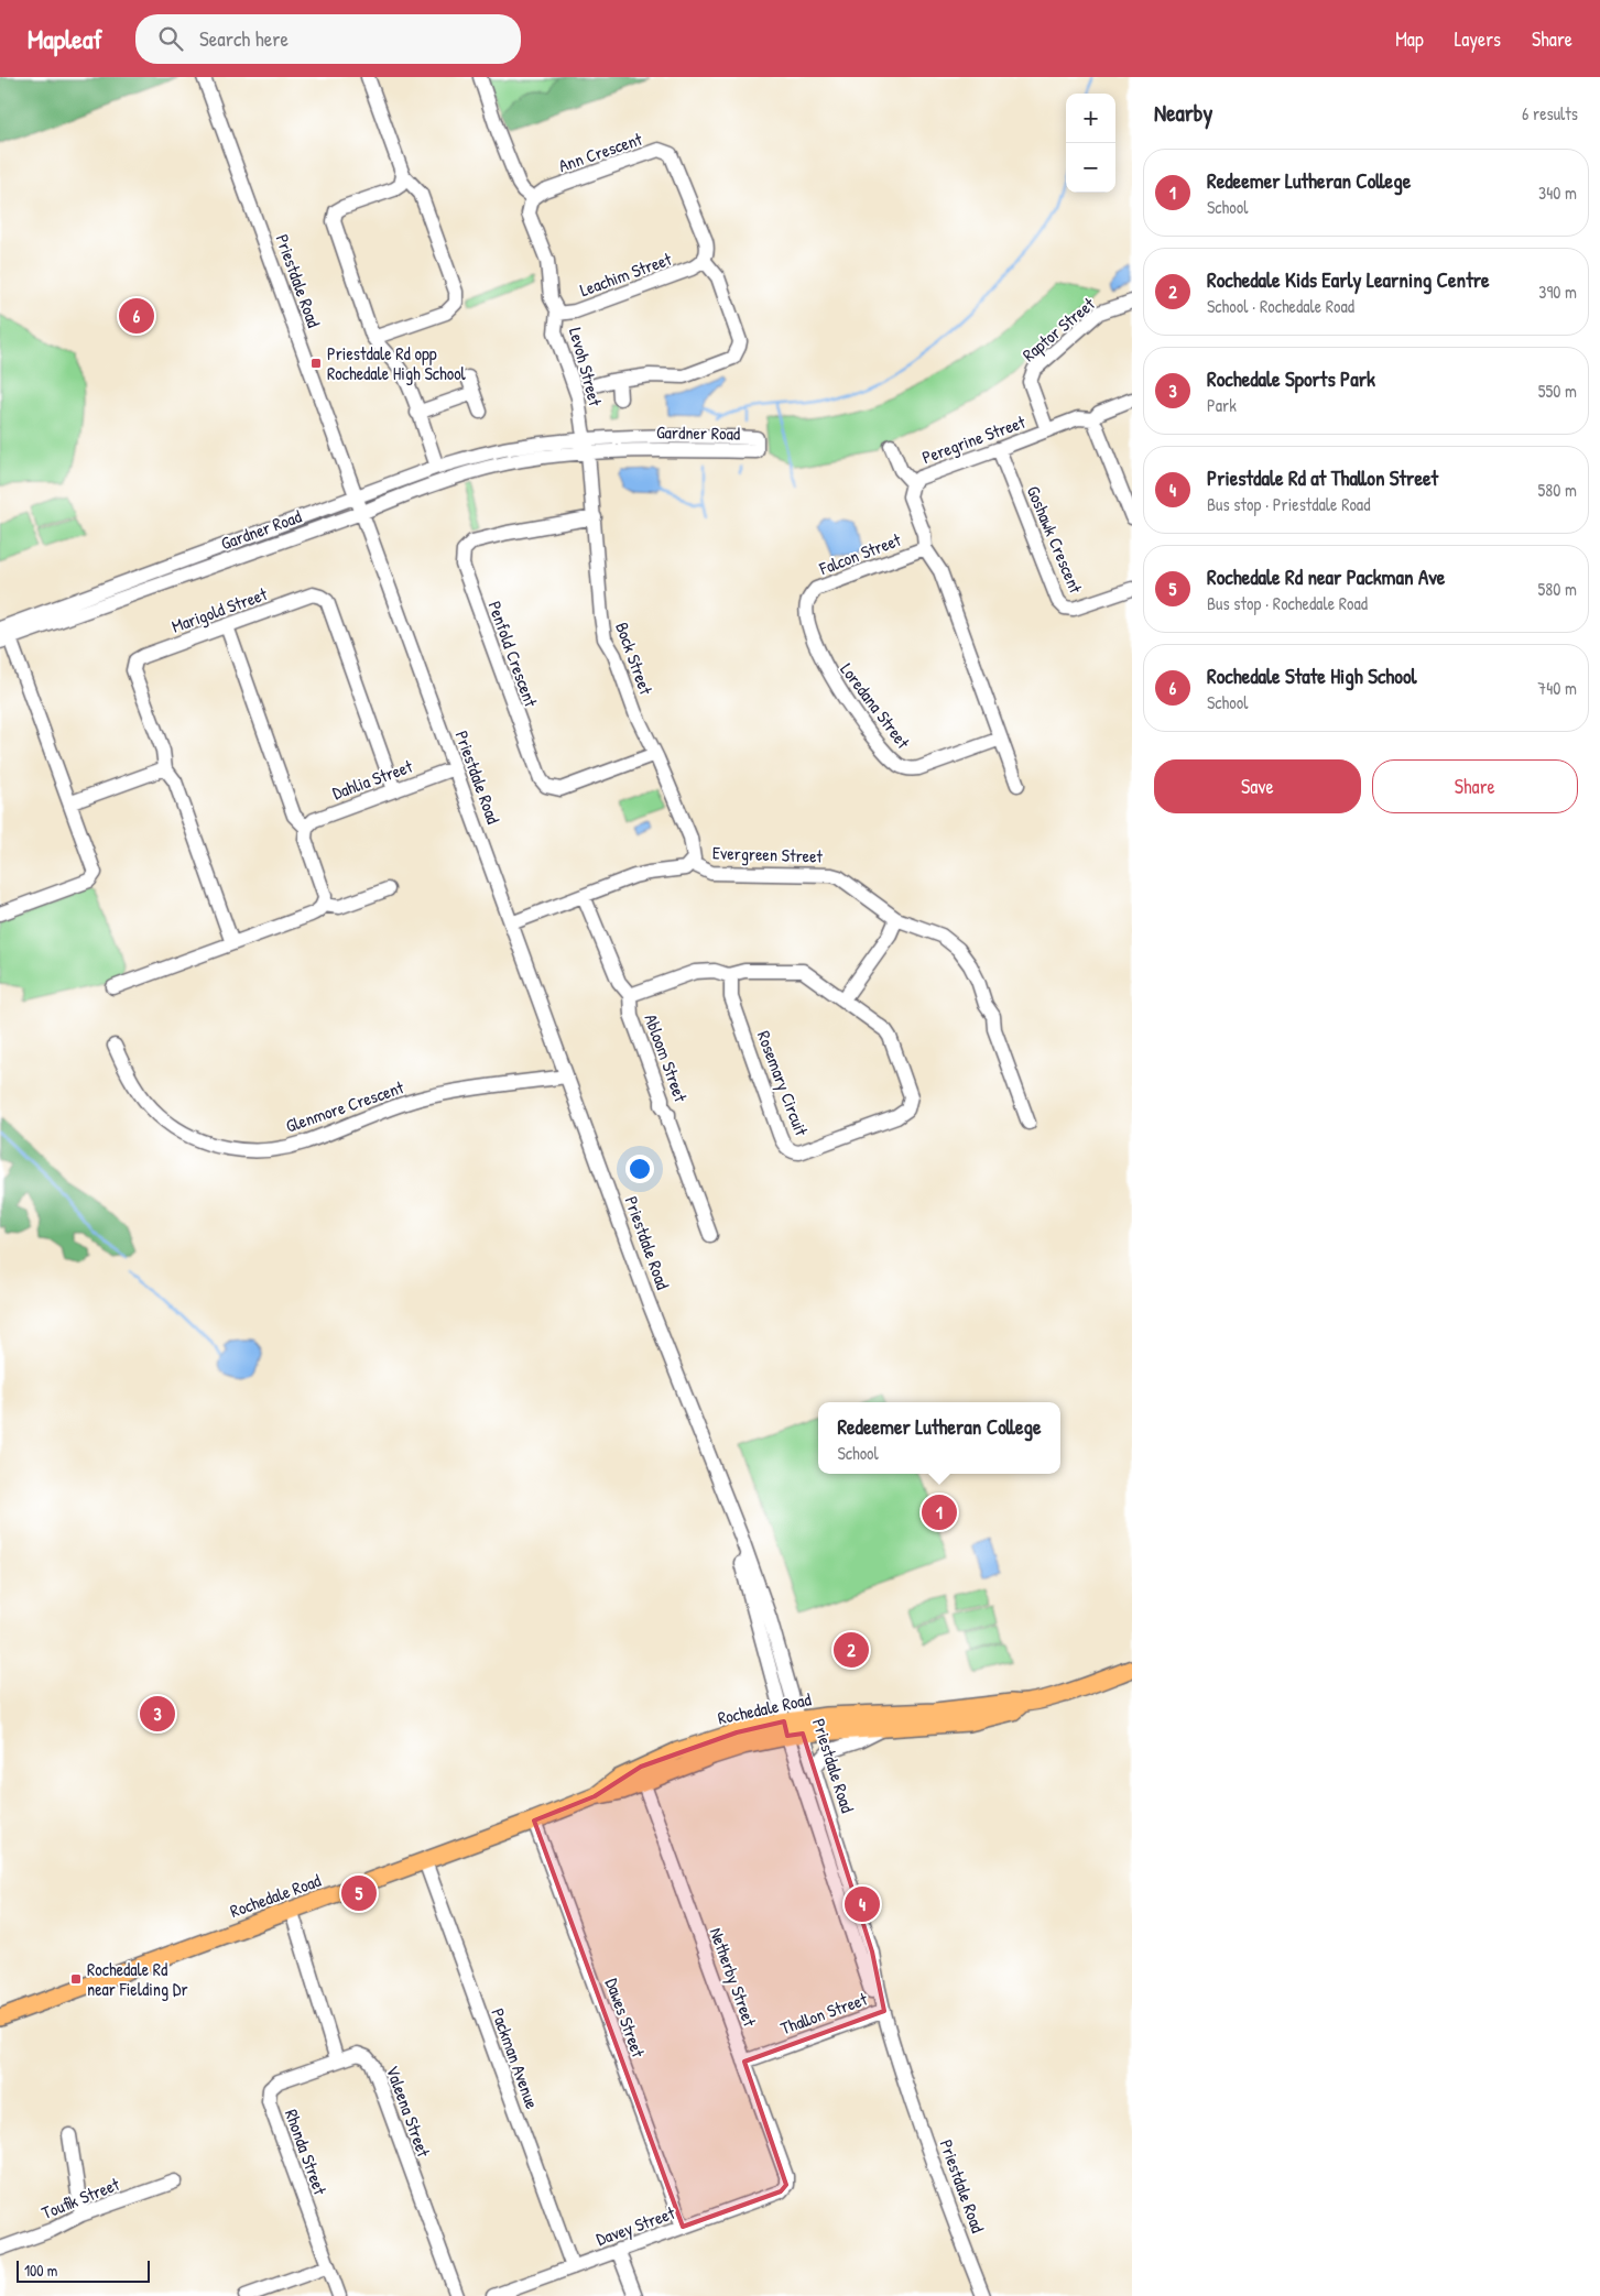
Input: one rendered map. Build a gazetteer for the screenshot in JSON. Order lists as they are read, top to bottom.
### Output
{
  "streets": {
    "main road": ["Rochedale Road"],
    "street": [
      "Ann Crescent",
      "Leachim Street",
      "Priestdale Road",
      "Raptor Street",
      "Levoh Street",
      "Gardner Road",
      "Peregrine Street",
      "Goshawk Crescent",
      "Falcon Street",
      "Marigold Street",
      "Penfold Crescent",
      "Bock Street",
      "Loredana Street",
      "Dahlia Street",
      "Evergreen Street",
      "Abloom Street",
      "Rosemary Circuit",
      "Glenmore Crescent",
      "Netherby Street",
      "Thallon Street",
      "Dawes Street",
      "Packman Avenue",
      "Valeena Street",
      "Rhonda Street",
      "Toufik Street",
      "Davey Street"
    ]
  },
  "crossings": [
    ["Ann Crescent", "Leachim Street"],
    ["Ann Crescent", "Levoh Street"],
    ["Leachim Street", "Levoh Street"],
    ["Priestdale Road", "Gardner Road"],
    ["Priestdale Road", "Dahlia Street"],
    ["Priestdale Road", "Evergreen Street"],
    ["Priestdale Road", "Glenmore Crescent"],
    ["Priestdale Road", "Rochedale Road"],
    ["Priestdale Road", "Thallon Street"],
    ["Raptor Street", "Peregrine Street"],
    ["Levoh Street", "Gardner Road"],
    ["Levoh Street", "Bock Street"],
    ["Gardner Road", "Bock Street"],
    ["Peregrine Street", "Goshawk Crescent"],
    ["Peregrine Street", "Falcon Street"],
    ["Peregrine Street", "Loredana Street"],
    ["Falcon Street", "Loredana Street"],
    ["Marigold Street", "Dahlia Street"],
    ["Penfold Crescent", "Bock Street"],
    ["Bock Street", "Evergreen Street"],
    ["Evergreen Street", "Abloom Street"],
    ["Abloom Street", "Rosemary Circuit"],
    ["Rochedale Road", "Netherby Street"],
    ["Rochedale Road", "Dawes Street"],
    ["Rochedale Road", "Packman Avenue"],
    ["Netherby Street", "Thallon Street"],
    ["Netherby Street", "Davey Street"],
    ["Dawes Street", "Davey Street"],
    ["Packman Avenue", "Davey Street"],
    ["Valeena Street", "Rhonda Street"]
  ],
  "places": {
    "transit": ["Priestdale Rd opp Rochedale High School", "Rochedale Rd near Fielding Dr"]
  },
  "scale_bar": "100 m",
  "page": {
    "header": "Mapleaf",
    "search": "Search here",
    "nav": ["Map", "Layers", "Share"],
    "heading": ["Nearby", "6 results"],
    "map_buttons": ["+", "−"],
    "list": [
      {
        "mark": "1",
        "name": "Redeemer Lutheran College",
        "note": "School",
        "value": "340 m"
      },
      {
        "mark": "2",
        "name": "Rochedale Kids Early Learning Centre",
        "note": "School · Rochedale Road",
        "value": "390 m"
      },
      {
        "mark": "3",
        "name": "Rochedale Sports Park",
        "note": "Park",
        "value": "550 m"
      },
      {
        "mark": "4",
        "name": "Priestdale Rd at Thallon Street",
        "note": "Bus stop · Priestdale Road",
        "value": "580 m"
      },
      {
        "mark": "5",
        "name": "Rochedale Rd near Packman Ave",
        "note": "Bus stop · Rochedale Road",
        "value": "580 m"
      },
      {
        "mark": "6",
        "name": "Rochedale State High School",
        "note": "School",
        "value": "740 m"
      }
    ],
    "pins": [
      "6",
      "1",
      "2",
      "3",
      "5",
      "4"
    ],
    "buttons": ["Save", "Share"],
    "popup": ["Redeemer Lutheran College", "School"],
    "scale": "100 m"
  }
}
